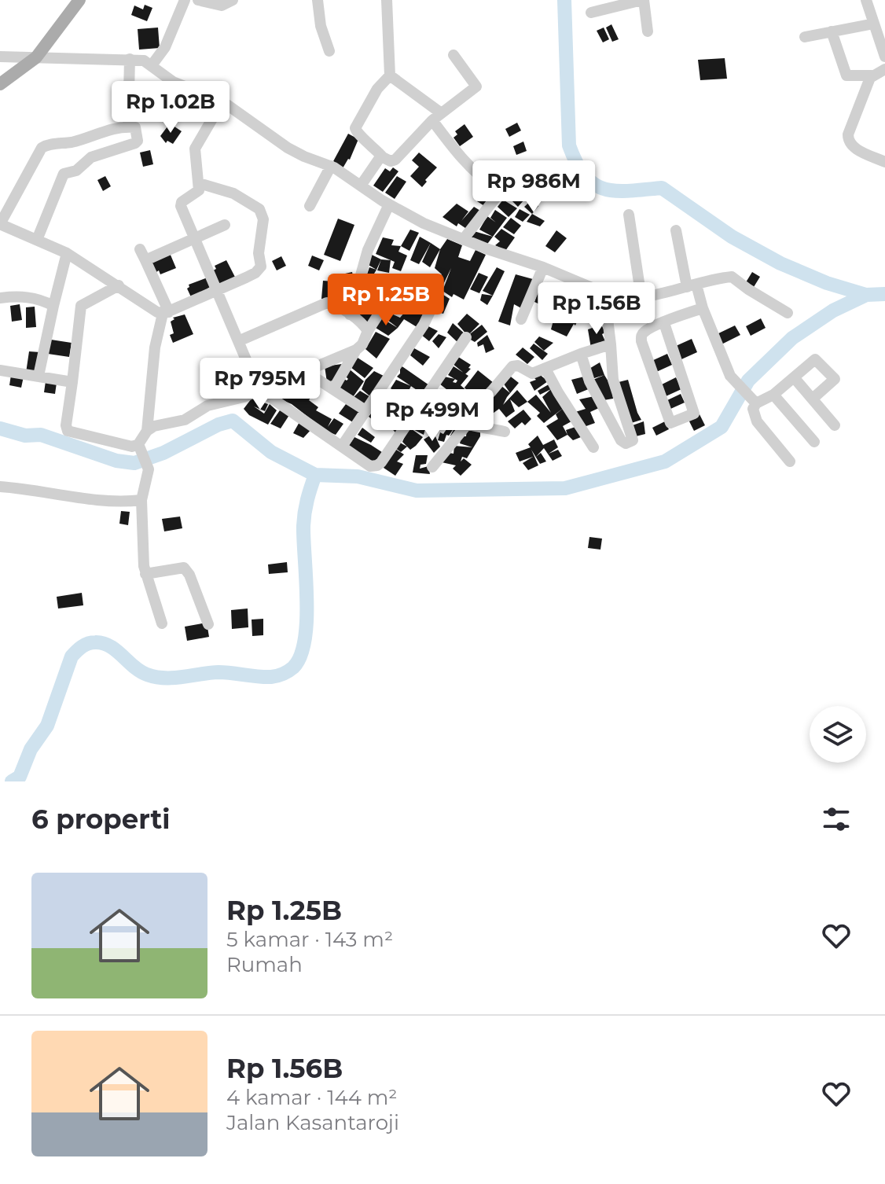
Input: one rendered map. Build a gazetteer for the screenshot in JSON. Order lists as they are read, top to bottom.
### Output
{
  "page": {
    "price": [
      "Rp 1.02B",
      "Rp 986M",
      "Rp 1.25B",
      "Rp 1.56B",
      "Rp 795M",
      "Rp 499M"
    ],
    "heading": "6 properti",
    "list": [
      {
        "name": "Rp 1.25B",
        "note": "5 kamar · 143 m² · Rumah"
      },
      {
        "name": "Rp 1.56B",
        "note": "4 kamar · 144 m² · Jalan Kasantaroji"
      }
    ]
  }
}
